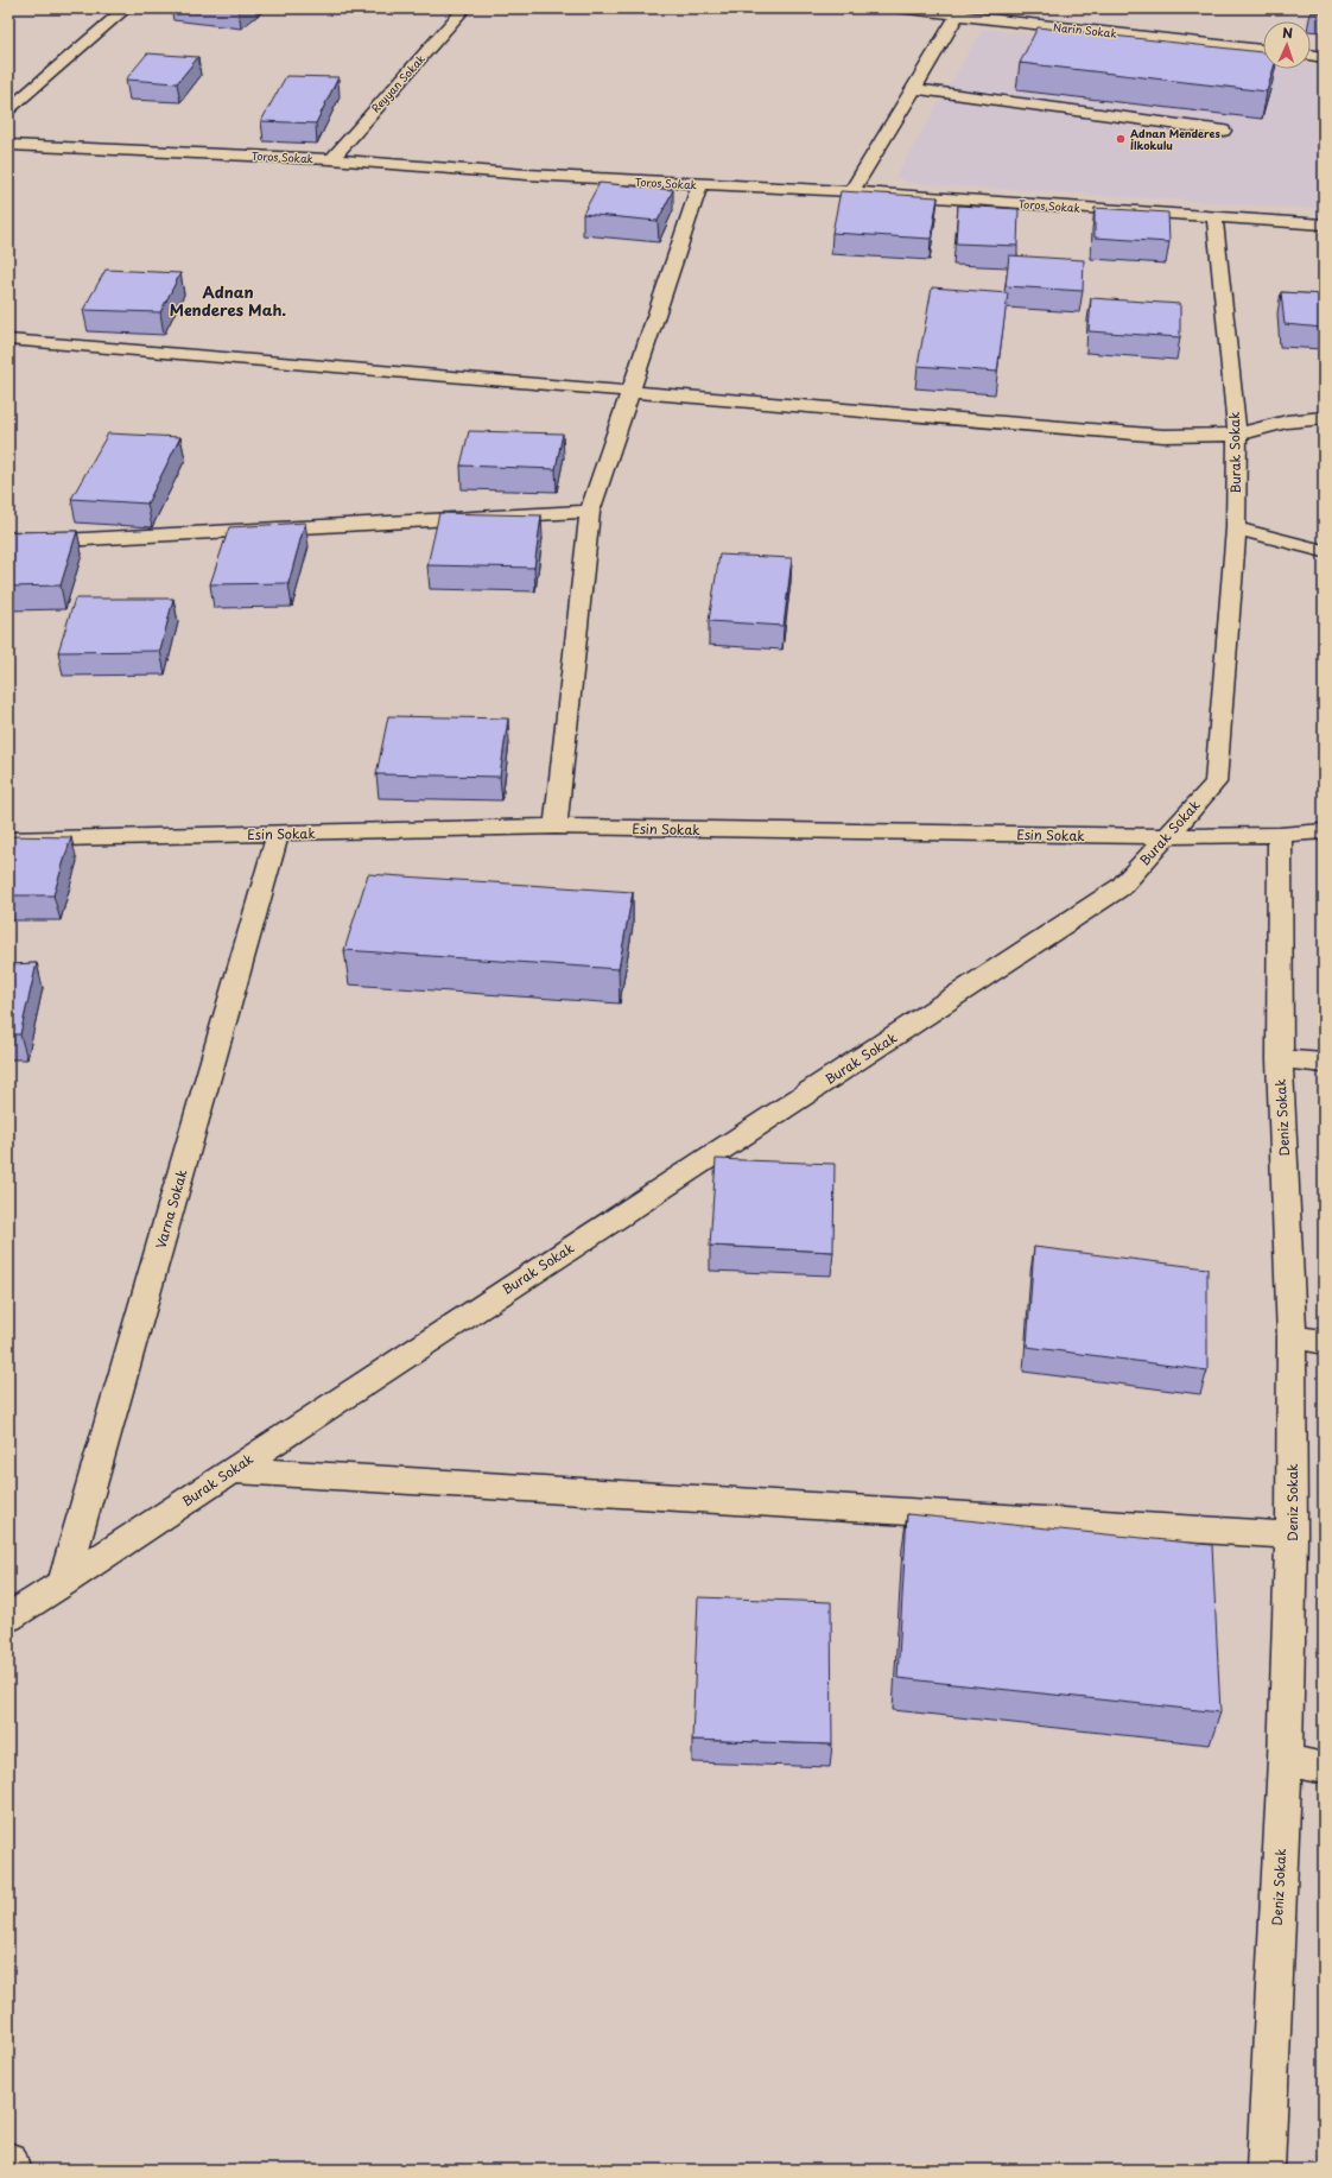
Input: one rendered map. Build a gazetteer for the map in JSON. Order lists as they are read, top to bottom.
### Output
{
  "streets": {
    "street": [
      "Narin Sokak",
      "Reyyan Sokak",
      "Toros Sokak",
      "Burak Sokak",
      "Esin Sokak",
      "Deniz Sokak",
      "Varna Sokak"
    ]
  },
  "crossings": [
    ["Reyyan Sokak", "Toros Sokak"],
    ["Toros Sokak", "Burak Sokak"],
    ["Burak Sokak", "Esin Sokak"],
    ["Burak Sokak", "Varna Sokak"],
    ["Esin Sokak", "Deniz Sokak"],
    ["Esin Sokak", "Varna Sokak"]
  ],
  "districts": ["Adnan Menderes Mah."],
  "places": ["Adnan Menderes İlkokulu"],
  "north": "top"
}
